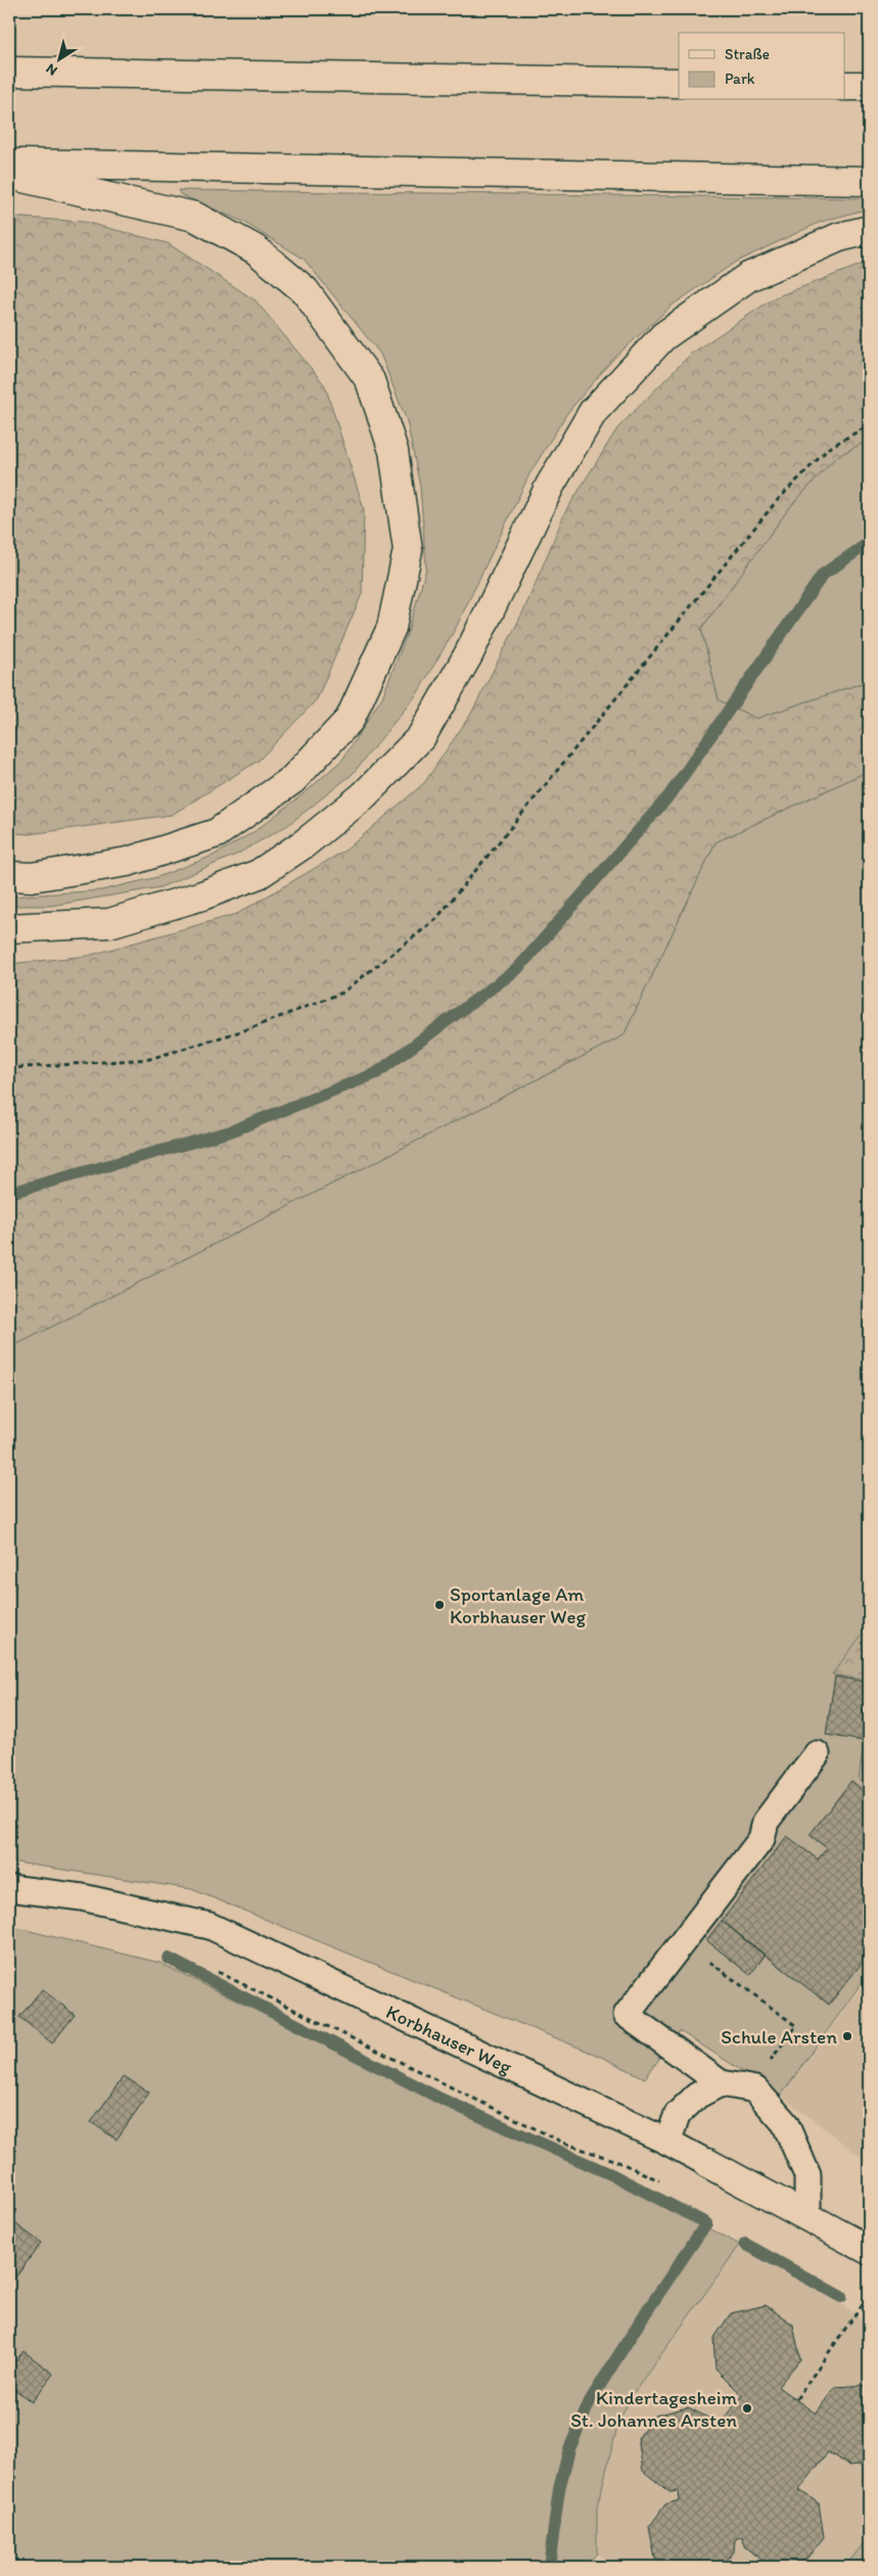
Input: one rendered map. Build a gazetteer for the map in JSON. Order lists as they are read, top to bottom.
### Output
{
  "streets": {
    "main road": ["Korbhauser Weg"]
  },
  "places": ["Sportanlage Am Korbhauser Weg", "Schule Arsten", "Kindertagesheim St. Johannes Arsten"],
  "legend": ["Straße", "Park"],
  "north": "bottom left"
}
